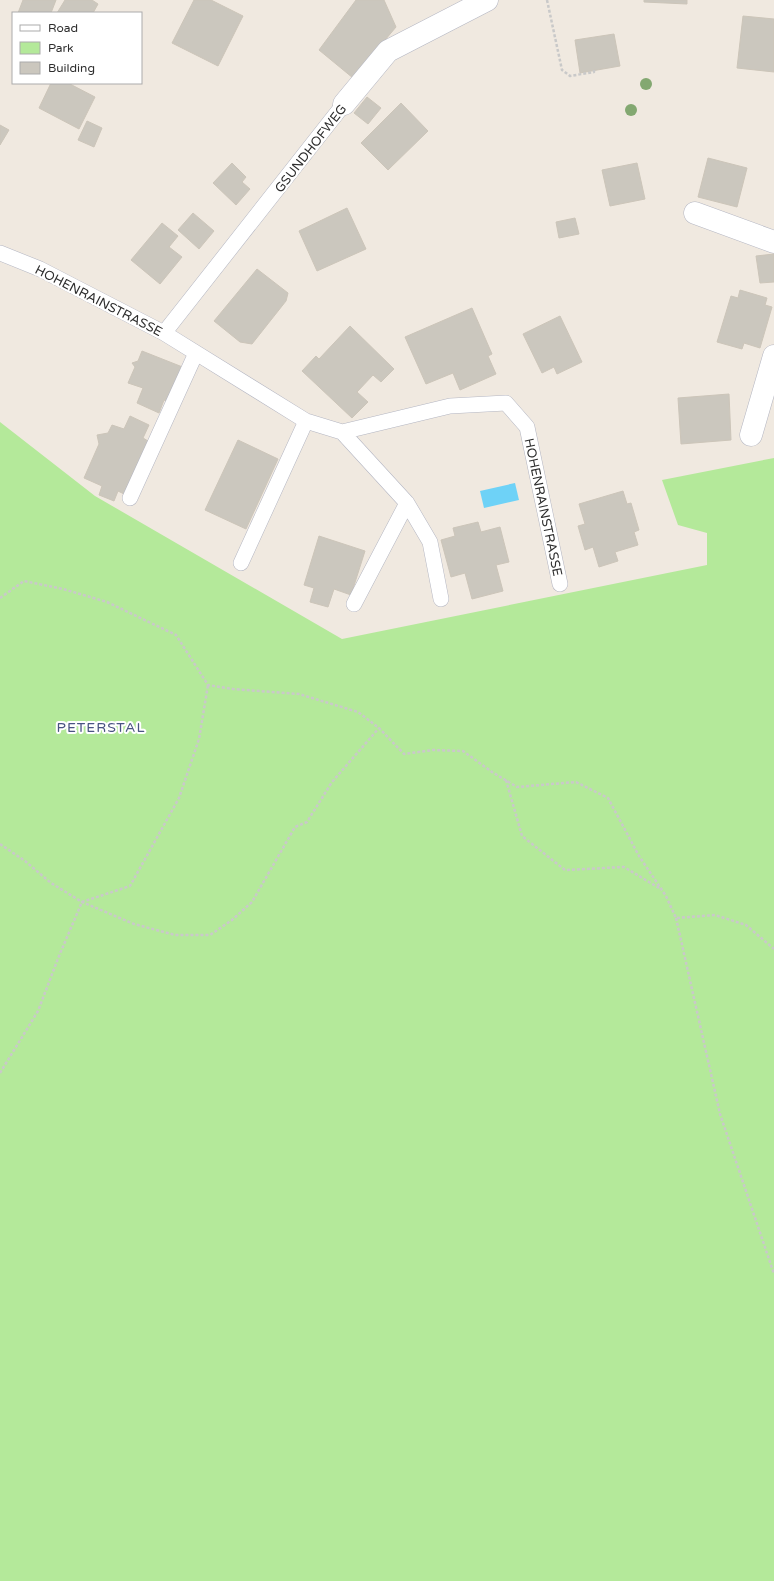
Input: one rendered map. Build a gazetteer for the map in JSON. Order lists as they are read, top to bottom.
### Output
{
  "streets": {
    "street": ["GSUNDHOFWEG"],
    "lane": ["HOHENRAINSTRASSE"]
  },
  "crossings": [
    ["GSUNDHOFWEG", "HOHENRAINSTRASSE"]
  ],
  "districts": ["PETERSTAL"],
  "legend": ["Road", "Park", "Building"]
}
